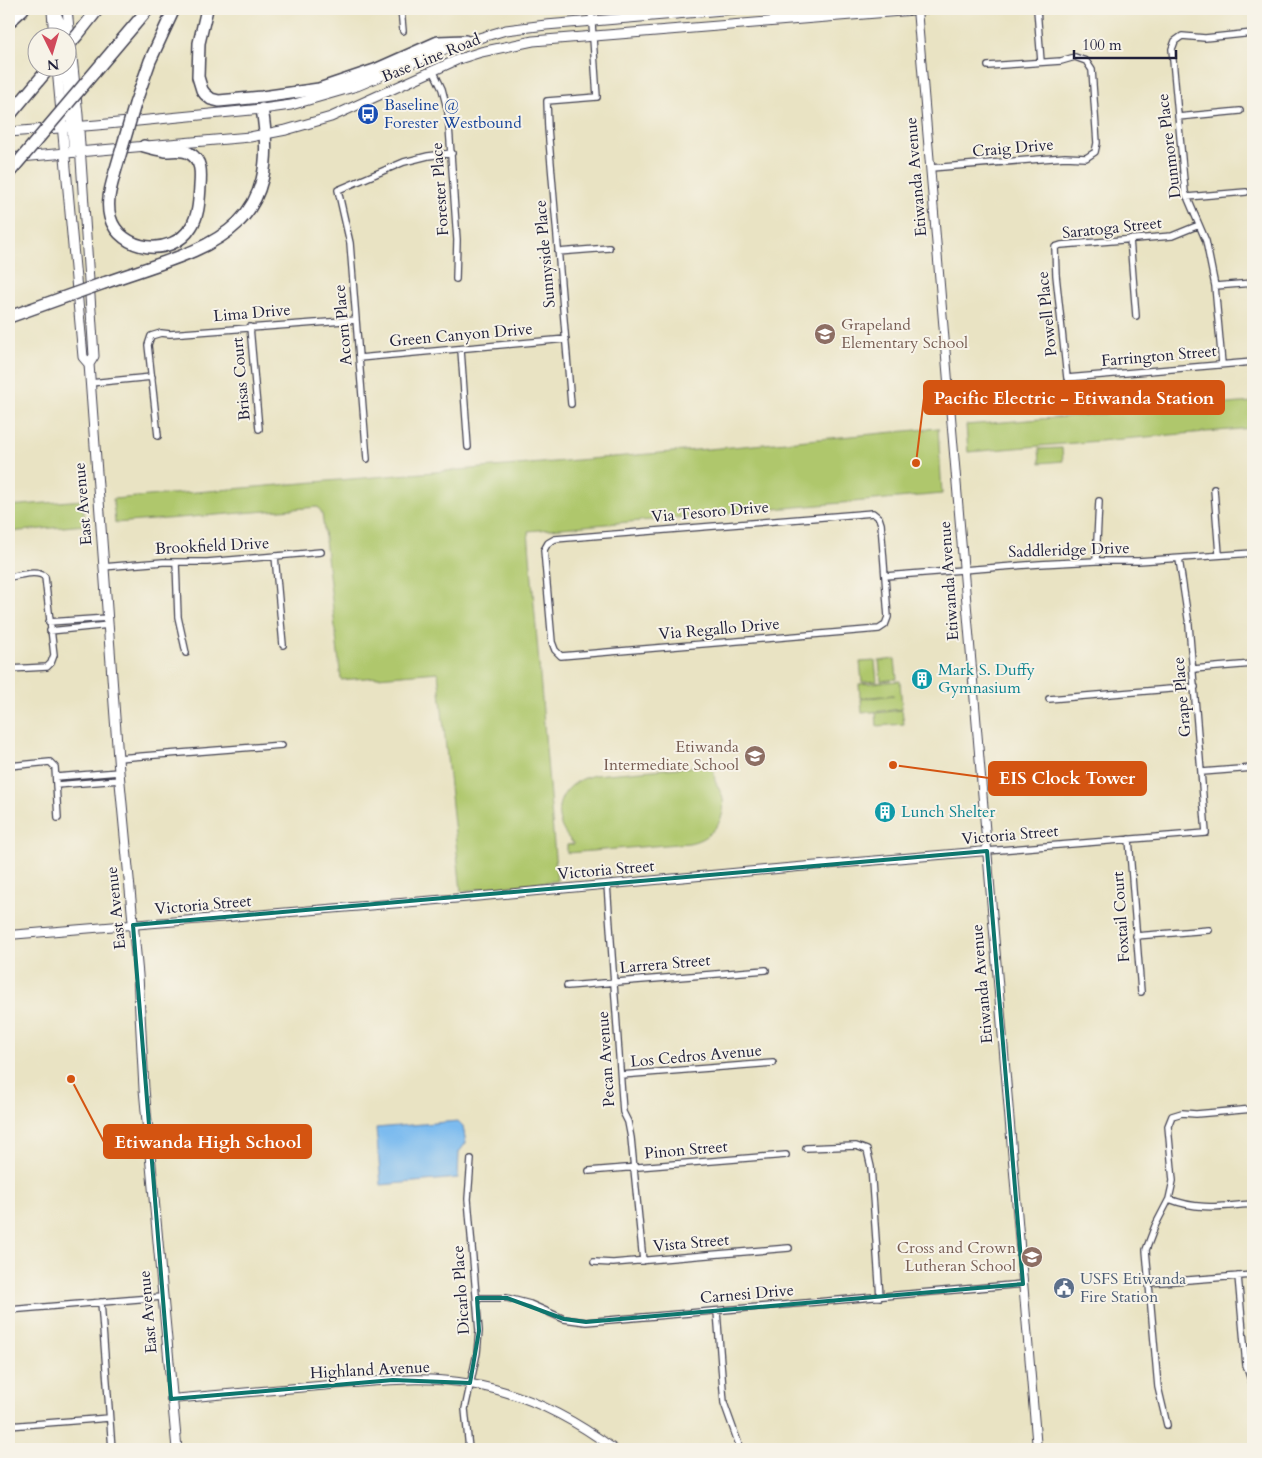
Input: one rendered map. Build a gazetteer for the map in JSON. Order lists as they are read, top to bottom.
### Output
{
  "streets": {
    "main road": ["Base Line Road", "East Avenue"],
    "street": [
      "Dunmore Place",
      "Craig Drive",
      "Etiwanda Avenue",
      "Forester Place",
      "Saratoga Street",
      "Sunnyside Place",
      "Lima Drive",
      "Powell Place",
      "Acorn Place",
      "Green Canyon Drive",
      "Farrington Street",
      "Brisas Court",
      "Via Tesoro Drive",
      "Brookfield Drive",
      "Saddleridge Drive",
      "Via Regallo Drive",
      "Grape Place",
      "Victoria Street",
      "Foxtail Court",
      "Larrera Street",
      "Los Cedros Avenue",
      "Pecan Avenue",
      "Pinon Street",
      "Vista Street",
      "Dicarlo Place",
      "Carnesi Drive",
      "Highland Avenue"
    ]
  },
  "crossings": [
    ["Base Line Road", "Etiwanda Avenue"],
    ["Base Line Road", "Forester Place"],
    ["Base Line Road", "Sunnyside Place"],
    ["Base Line Road", "East Avenue"],
    ["Dunmore Place", "Saratoga Street"],
    ["Dunmore Place", "Farrington Street"],
    ["Craig Drive", "Etiwanda Avenue"],
    ["Etiwanda Avenue", "Saddleridge Drive"],
    ["Etiwanda Avenue", "Victoria Street"],
    ["Etiwanda Avenue", "Carnesi Drive"],
    ["Forester Place", "Acorn Place"],
    ["Saratoga Street", "Powell Place"],
    ["Sunnyside Place", "Green Canyon Drive"],
    ["Lima Drive", "Acorn Place"],
    ["Lima Drive", "Brisas Court"],
    ["Powell Place", "Farrington Street"],
    ["Acorn Place", "Green Canyon Drive"],
    ["East Avenue", "Brookfield Drive"],
    ["East Avenue", "Victoria Street"],
    ["East Avenue", "Highland Avenue"],
    ["Via Tesoro Drive", "Saddleridge Drive"],
    ["Via Tesoro Drive", "Via Regallo Drive"],
    ["Saddleridge Drive", "Via Regallo Drive"],
    ["Saddleridge Drive", "Grape Place"],
    ["Grape Place", "Victoria Street"],
    ["Victoria Street", "Foxtail Court"],
    ["Victoria Street", "Pecan Avenue"],
    ["Larrera Street", "Pecan Avenue"],
    ["Los Cedros Avenue", "Pecan Avenue"],
    ["Pecan Avenue", "Pinon Street"],
    ["Pecan Avenue", "Vista Street"],
    ["Dicarlo Place", "Carnesi Drive"],
    ["Dicarlo Place", "Highland Avenue"]
  ],
  "places": {
    "bus stop": ["Baseline @ Forester Westbound"],
    "school or university": ["Grapeland Elementary School", "Etiwanda Intermediate School", "Cross and Crown Lutheran School"],
    "other": ["Pacific Electric - Etiwanda Station", "EIS Clock Tower", "Etiwanda High School"],
    "building": ["Mark S. Duffy Gymnasium", "Lunch Shelter"],
    "public building": ["USFS Etiwanda Fire Station"]
  },
  "scale_bar": "100 m",
  "north": "bottom"
}
